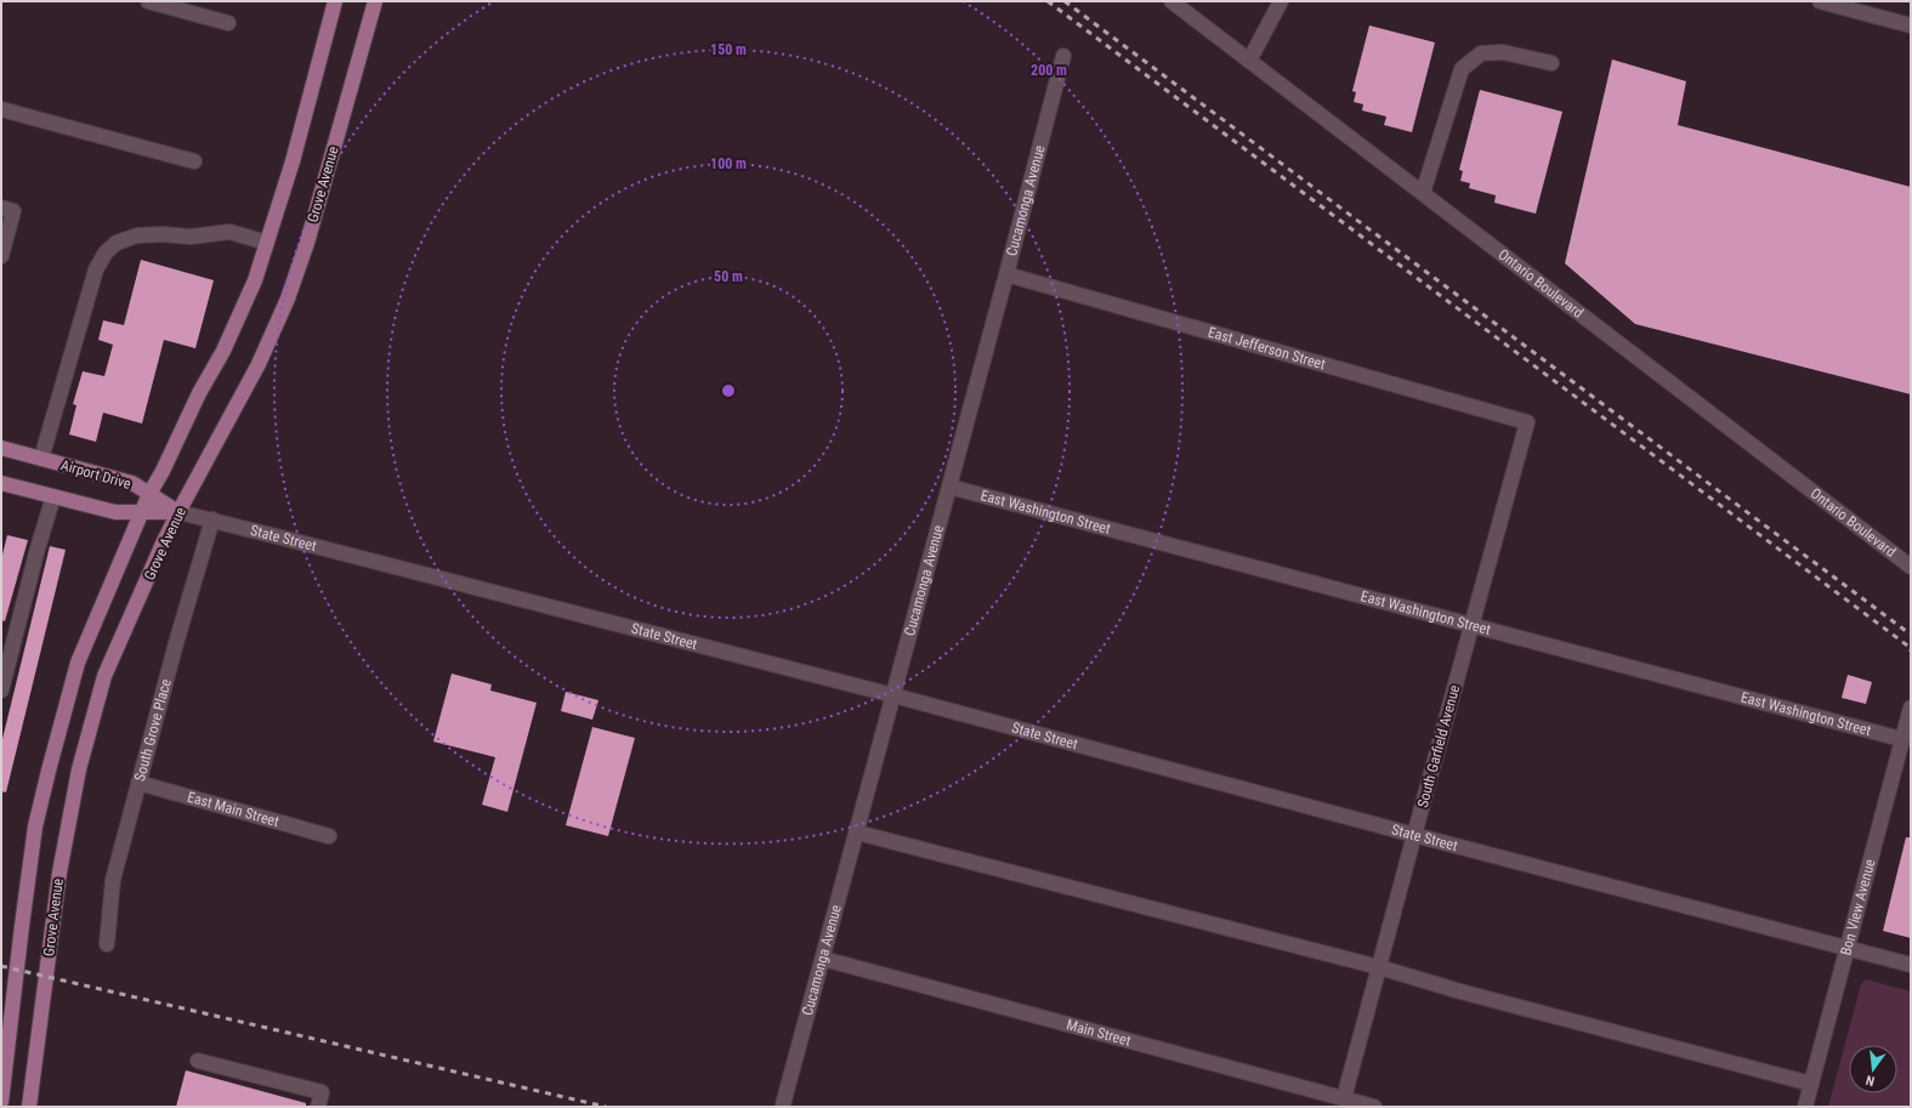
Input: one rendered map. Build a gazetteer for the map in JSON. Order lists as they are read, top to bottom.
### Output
{
  "streets": {
    "main road": ["Grove Avenue", "Airport Drive"],
    "street": [
      "Cucamonga Avenue",
      "Ontario Boulevard",
      "East Jefferson Street",
      "East Washington Street",
      "State Street",
      "South Grove Place",
      "South Garfield Avenue",
      "East Main Street",
      "Bon View Avenue",
      "Main Street"
    ]
  },
  "crossings": [
    ["Grove Avenue", "Airport Drive"],
    ["Grove Avenue", "State Street"],
    ["Cucamonga Avenue", "East Jefferson Street"],
    ["Cucamonga Avenue", "East Washington Street"],
    ["Cucamonga Avenue", "State Street"],
    ["Cucamonga Avenue", "Main Street"],
    ["East Jefferson Street", "South Garfield Avenue"],
    ["Airport Drive", "State Street"],
    ["East Washington Street", "South Garfield Avenue"],
    ["East Washington Street", "Bon View Avenue"],
    ["State Street", "South Grove Place"],
    ["State Street", "South Garfield Avenue"],
    ["State Street", "Bon View Avenue"],
    ["South Grove Place", "East Main Street"],
    ["South Garfield Avenue", "Main Street"]
  ],
  "north": "bottom",
  "rings": [
    "150 m",
    "200 m",
    "100 m",
    "50 m"
  ]
}
